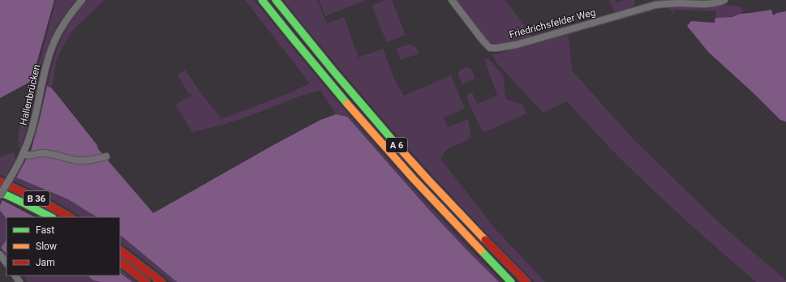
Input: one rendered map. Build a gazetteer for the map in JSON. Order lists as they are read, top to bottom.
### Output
{
  "streets": {
    "highway": ["A 6", "B 36"],
    "street": ["Friedrichsfelder Weg", "Hallenbrücken"]
  },
  "legend": ["Fast", "Slow", "Jam"]
}
